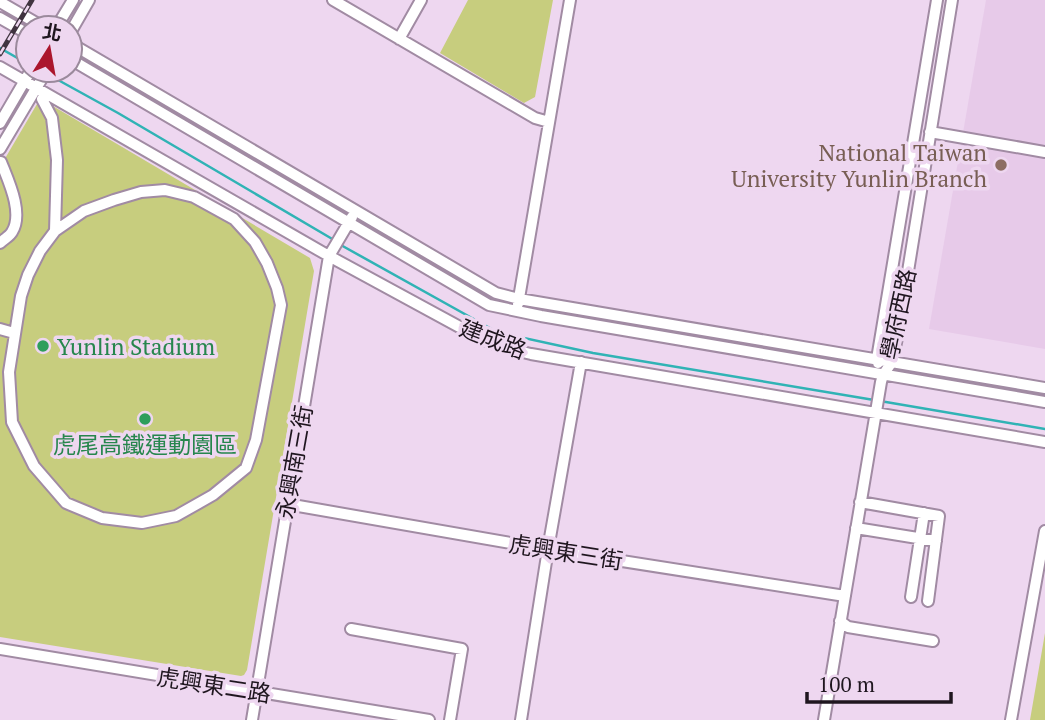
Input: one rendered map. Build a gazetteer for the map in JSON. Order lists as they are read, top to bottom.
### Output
{
  "streets": {
    "street": [
      "學府西路",
      "建成路",
      "永興南三街",
      "虎興東三街",
      "虎興東二路"
    ]
  },
  "crossings": [
    ["學府西路", "建成路"],
    ["建成路", "永興南三街"],
    ["永興南三街", "虎興東三街"],
    ["永興南三街", "虎興東二路"]
  ],
  "places": ["National Taiwan University Yunlin Branch", "Yunlin Stadium", "虎尾高鐵運動園區"],
  "scale_bar": "100 m",
  "north": "top"
}
